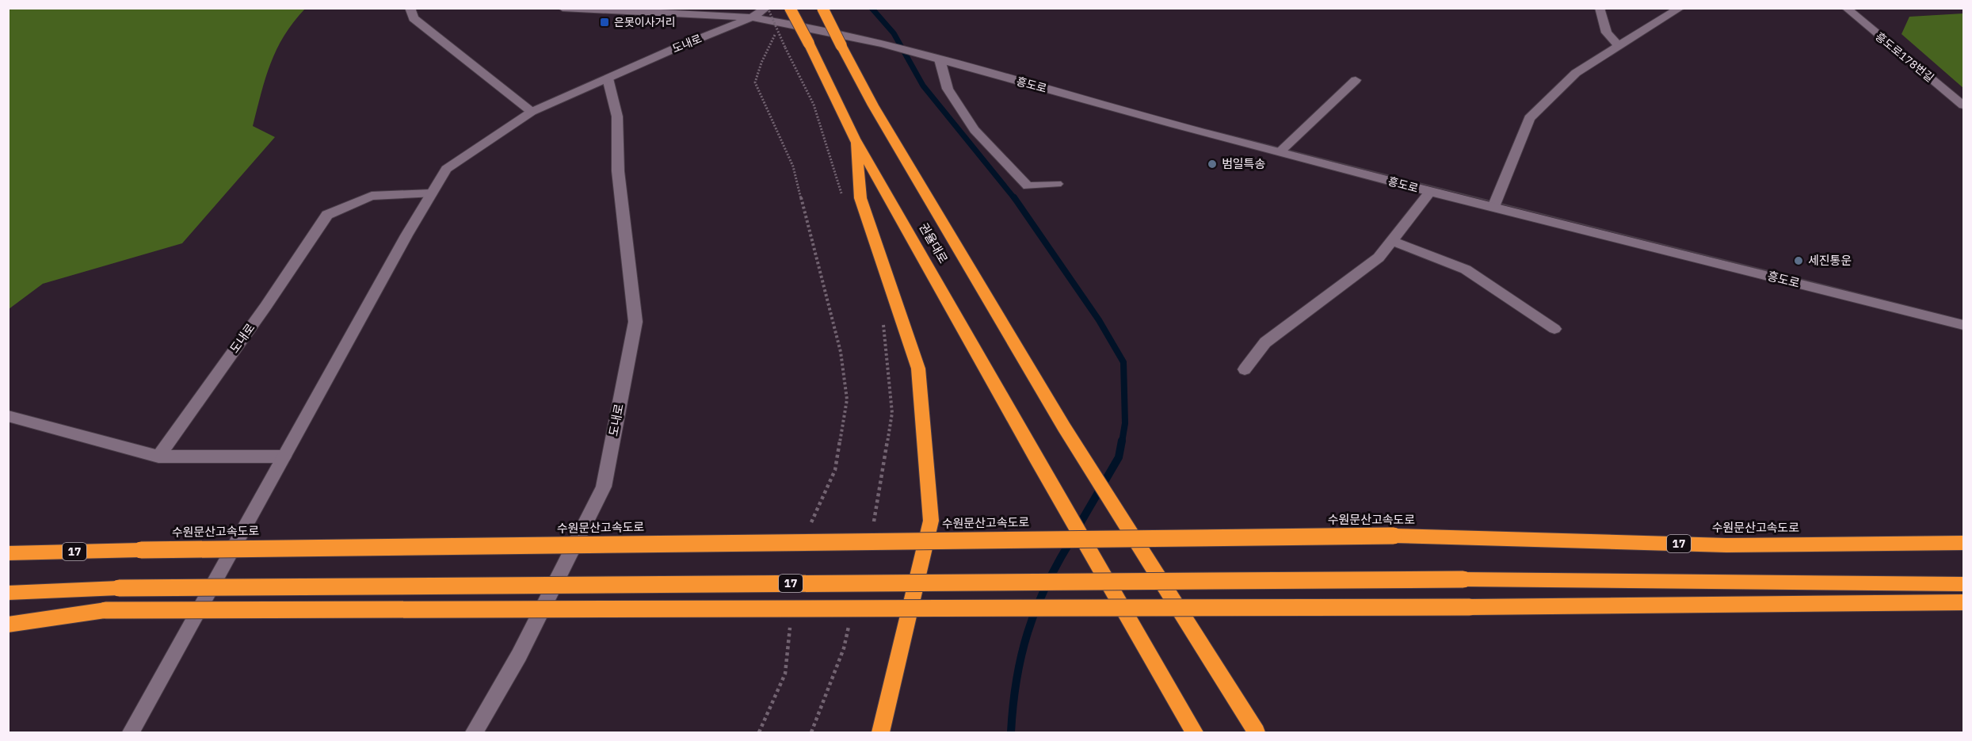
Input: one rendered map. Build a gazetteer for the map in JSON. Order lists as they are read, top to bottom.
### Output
{
  "streets": {
    "highway": ["권율대로", "수원문산고속도로", "17"],
    "street": ["도내로", "흥도로178번길", "흥도로"]
  },
  "crossings": [
    ["도내로", "흥도로"]
  ],
  "places": {
    "transit": ["은못이사거리"],
    "other": ["범일특송", "세진통운"]
  }
}
